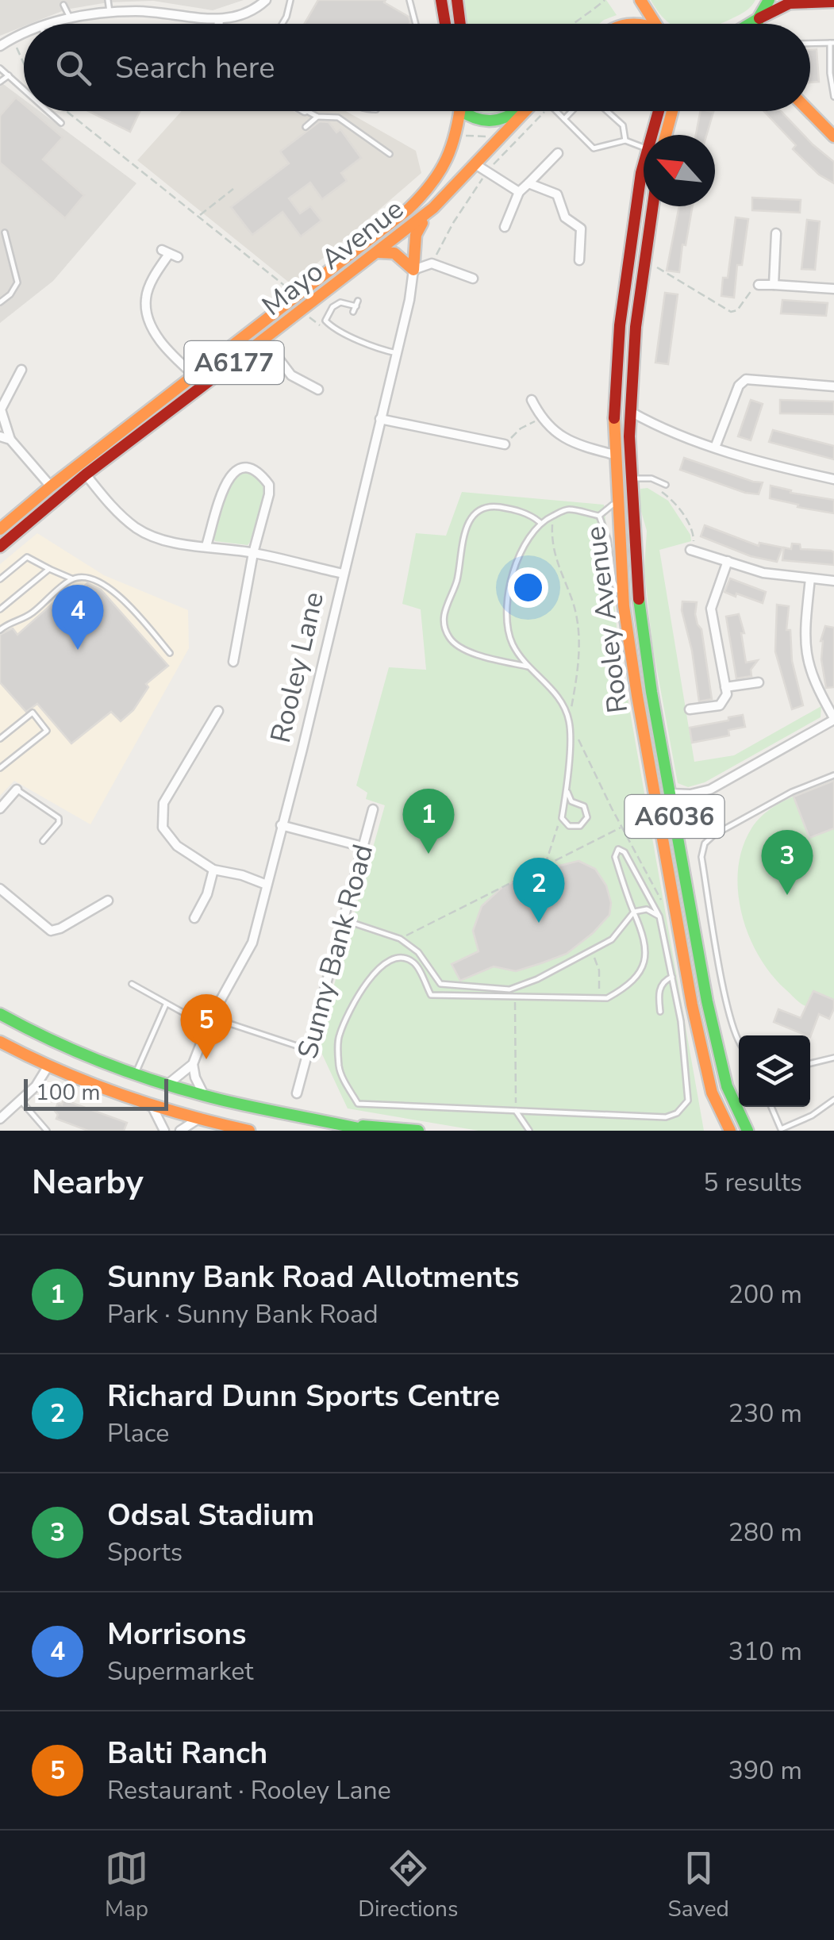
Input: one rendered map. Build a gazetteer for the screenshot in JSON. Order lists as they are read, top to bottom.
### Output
{
  "streets": {
    "main road": [
      "Mayo Avenue",
      "A6177",
      "Rooley Avenue",
      "A6036"
    ],
    "street": ["Rooley Lane", "Sunny Bank Road"]
  },
  "crossings": [
    ["Mayo Avenue", "A6177"]
  ],
  "scale_bar": "100 m",
  "north": "top left",
  "page": {
    "search": "Search here",
    "pins": [
      "4",
      "1",
      "3",
      "2",
      "5"
    ],
    "scale": "100 m",
    "heading": ["Nearby", "5 results"],
    "list": [
      {
        "mark": "1",
        "name": "Sunny Bank Road Allotments",
        "note": "Park · Sunny Bank Road",
        "value": "200 m"
      },
      {
        "mark": "2",
        "name": "Richard Dunn Sports Centre",
        "note": "Place",
        "value": "230 m"
      },
      {
        "mark": "3",
        "name": "Odsal Stadium",
        "note": "Sports",
        "value": "280 m"
      },
      {
        "mark": "4",
        "name": "Morrisons",
        "note": "Supermarket",
        "value": "310 m"
      },
      {
        "mark": "5",
        "name": "Balti Ranch",
        "note": "Restaurant · Rooley Lane",
        "value": "390 m"
      }
    ],
    "nav": ["Map", "Directions", "Saved"]
  }
}
